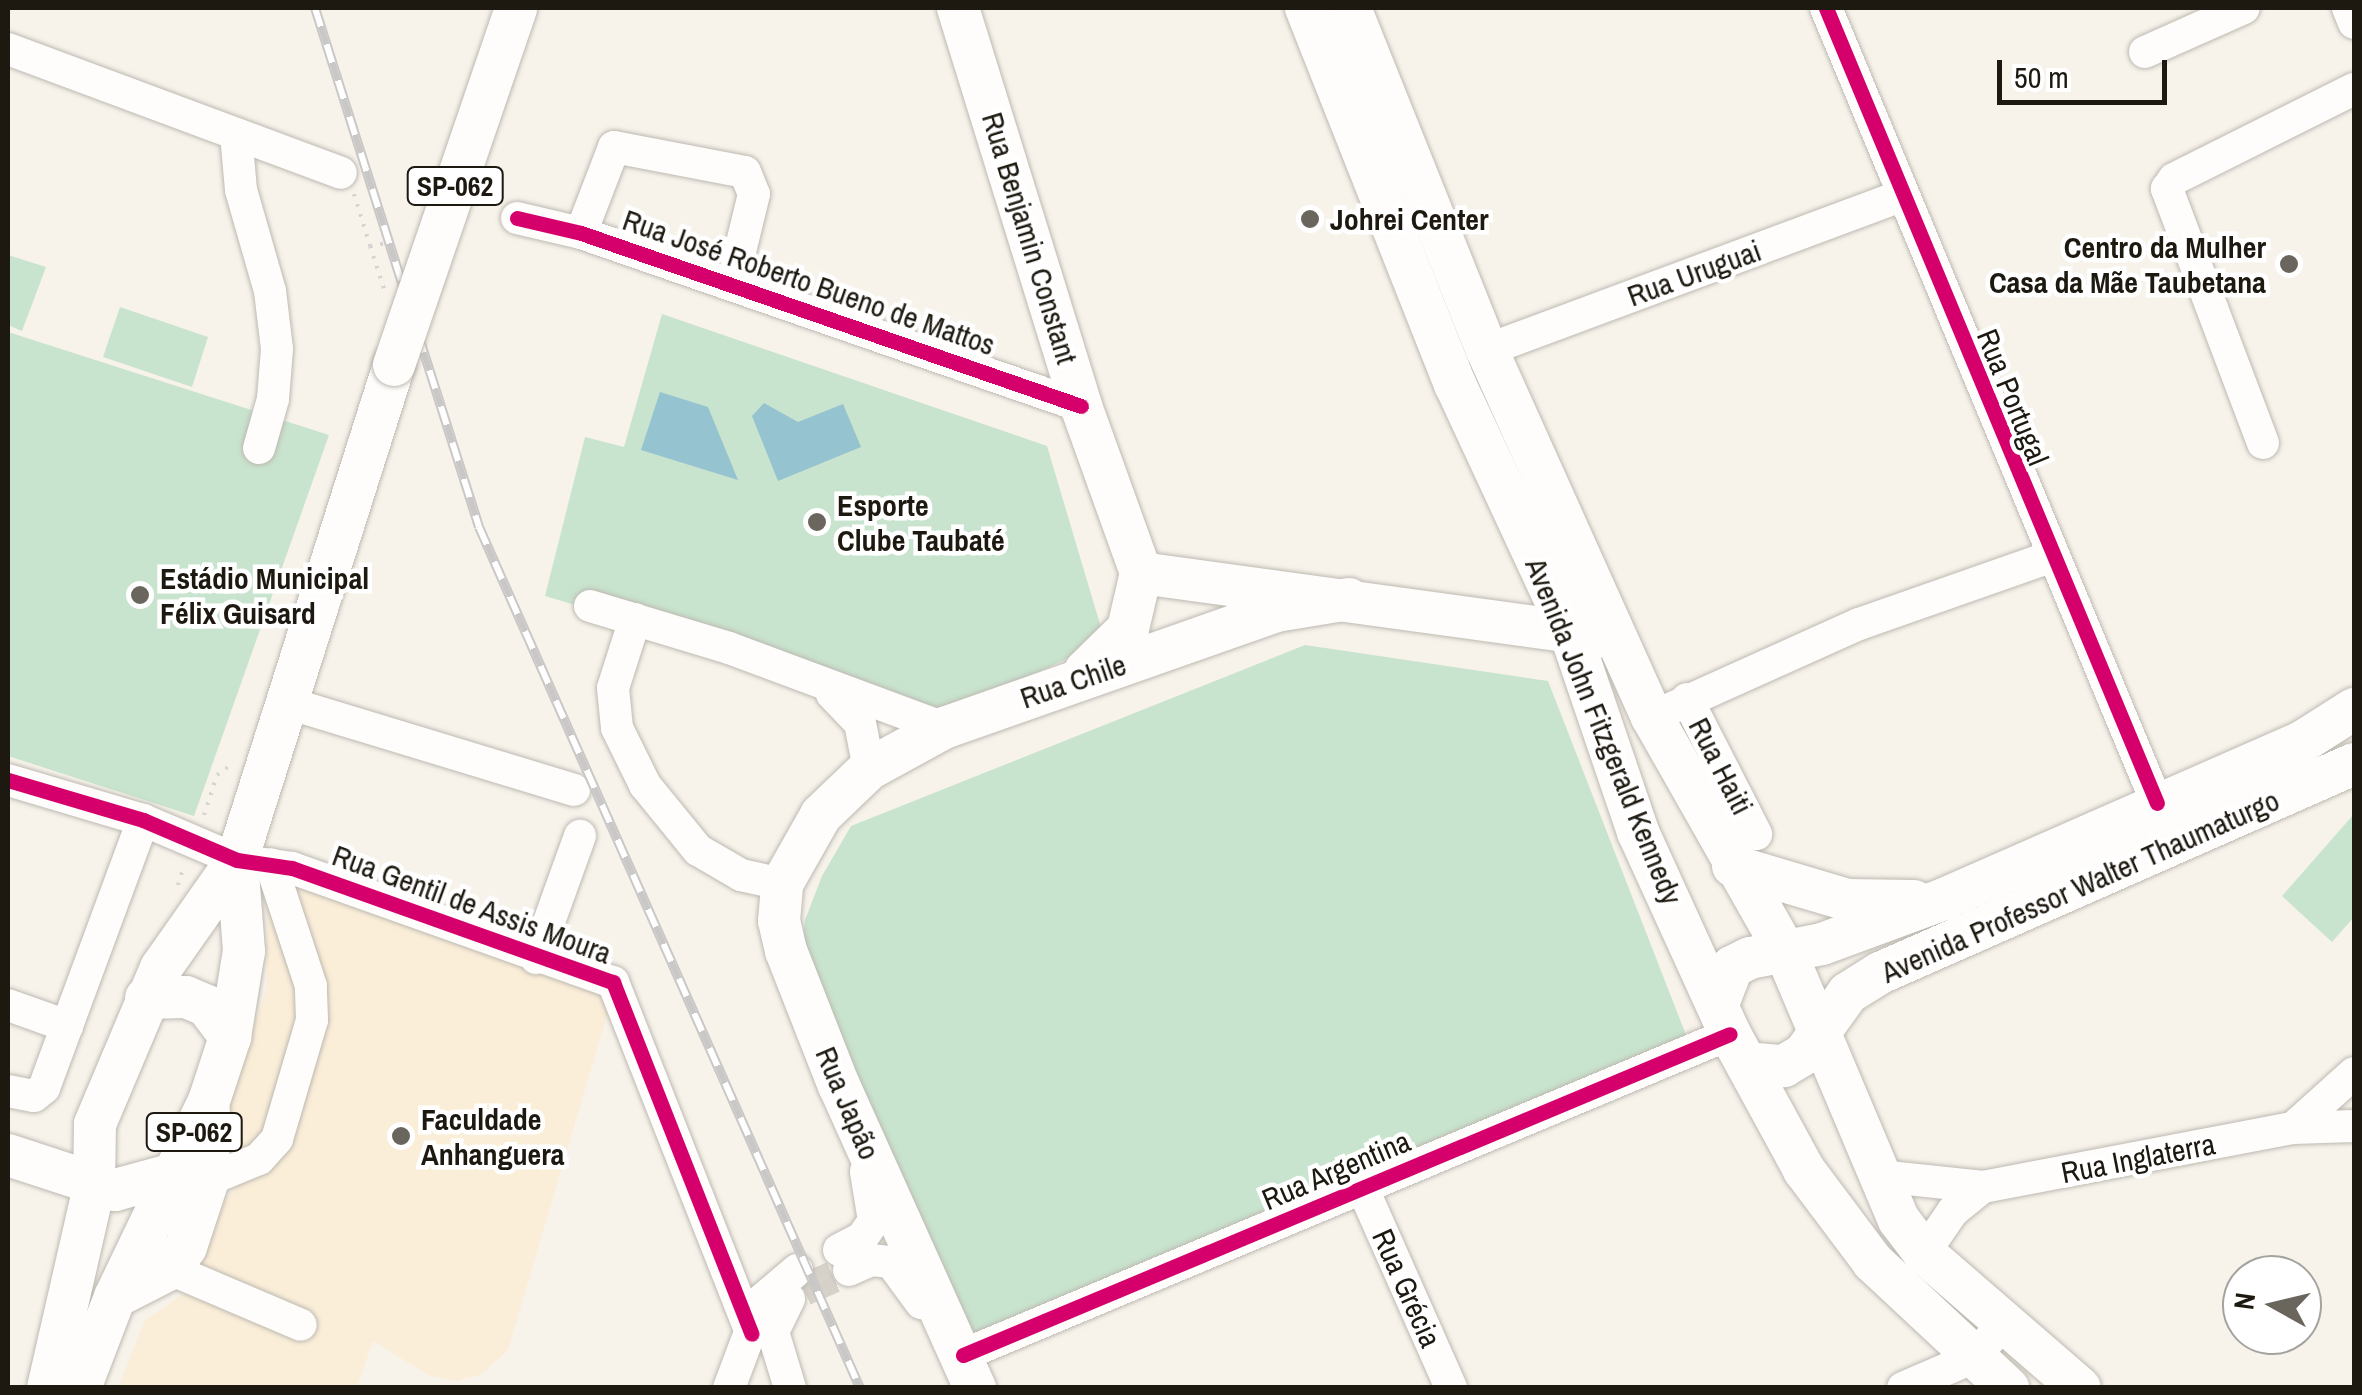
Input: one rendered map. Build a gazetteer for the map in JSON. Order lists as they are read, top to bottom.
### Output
{
  "streets": {
    "main road": [
      "SP-062",
      "Rua Benjamin Constant",
      "Rua Chile",
      "Avenida John Fitzgerald Kennedy",
      "Avenida Professor Walter Thaumaturgo",
      "Rua Japão"
    ],
    "street": [
      "Rua Uruguai",
      "Rua José Roberto Bueno de Mattos",
      "Rua Portugal",
      "Rua Gentil de Assis Moura",
      "Rua Inglaterra",
      "Rua Argentina",
      "Rua Grécia"
    ]
  },
  "crossings": [
    ["SP-062", "Rua Gentil de Assis Moura"],
    ["Rua Benjamin Constant", "Rua José Roberto Bueno de Mattos"],
    ["Rua Benjamin Constant", "Rua Chile"],
    ["Rua Uruguai", "Rua Portugal"],
    ["Rua Uruguai", "Avenida John Fitzgerald Kennedy"],
    ["Rua Portugal", "Avenida Professor Walter Thaumaturgo"],
    ["Rua Chile", "Avenida John Fitzgerald Kennedy"],
    ["Rua Chile", "Rua Japão"],
    ["Avenida John Fitzgerald Kennedy", "Avenida Professor Walter Thaumaturgo"],
    ["Avenida John Fitzgerald Kennedy", "Rua Argentina"],
    ["Avenida Professor Walter Thaumaturgo", "Rua Argentina"],
    ["Rua Japão", "Rua Argentina"],
    ["Rua Argentina", "Rua Grécia"]
  ],
  "places": [
    "Johrei Center",
    "Centro da Mulher Casa da Mãe Taubetana",
    "Esporte Clube Taubaté",
    "Estádio Municipal Félix Guisard",
    "Faculdade Anhanguera"
  ],
  "scale_bar": "50 m",
  "north": "left"
}
